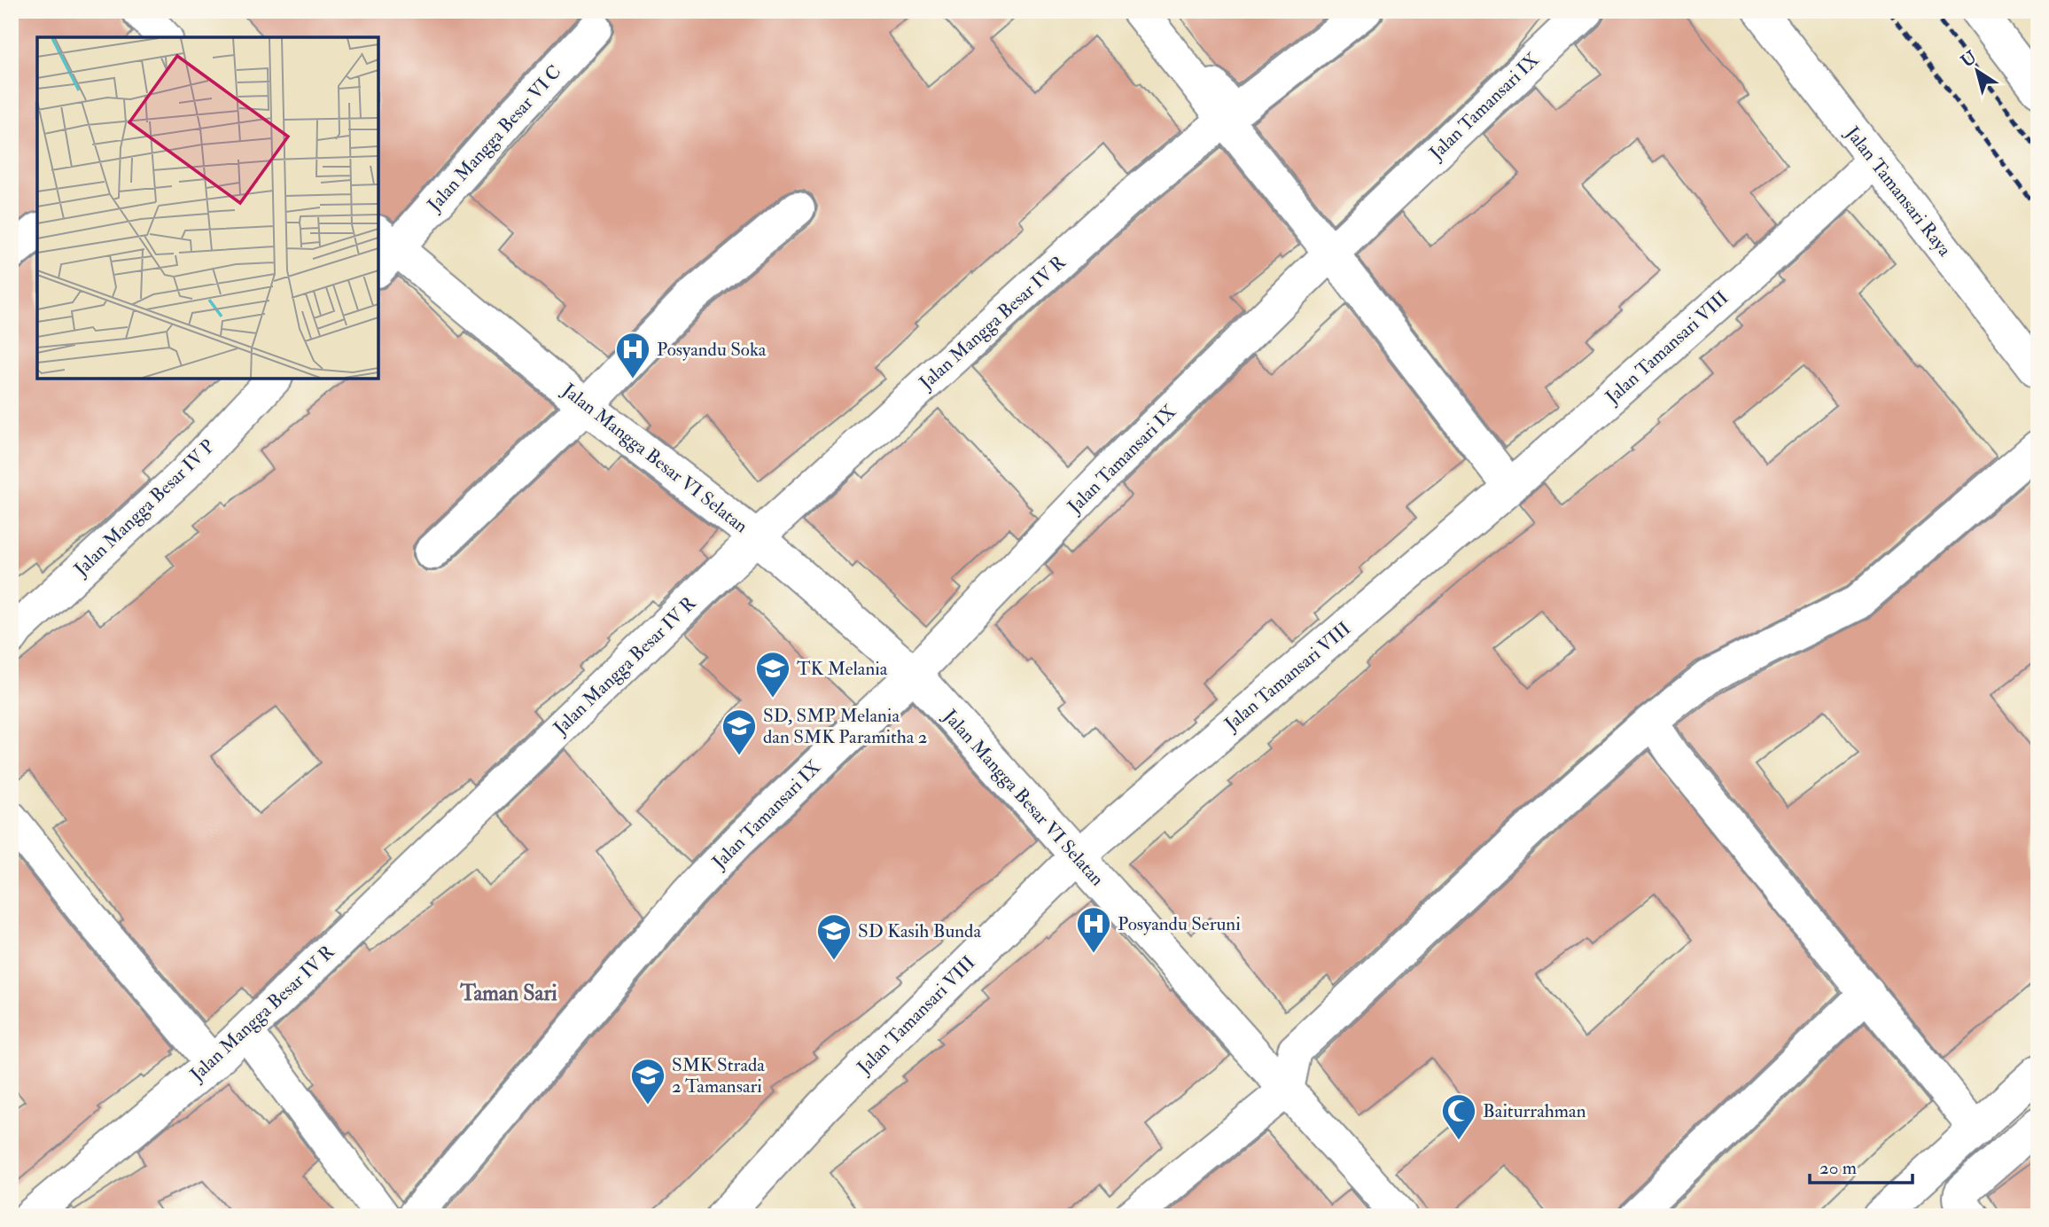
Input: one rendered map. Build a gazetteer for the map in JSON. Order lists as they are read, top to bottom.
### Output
{
  "streets": {
    "street": [
      "Jalan Tamansari IX",
      "Jalan Mangga Besar VI C",
      "Jalan Tamansari Raya",
      "Jalan Mangga Besar IV R",
      "Jalan Tamansari VIII",
      "Jalan Mangga Besar VI Selatan",
      "Jalan Mangga Besar IV P"
    ]
  },
  "crossings": [
    ["Jalan Tamansari IX", "Jalan Mangga Besar VI Selatan"],
    ["Jalan Mangga Besar VI C", "Jalan Mangga Besar VI Selatan"],
    ["Jalan Tamansari Raya", "Jalan Tamansari VIII"],
    ["Jalan Mangga Besar IV R", "Jalan Mangga Besar VI Selatan"],
    ["Jalan Tamansari VIII", "Jalan Mangga Besar VI Selatan"]
  ],
  "districts": ["Taman Sari"],
  "places": {
    "hospital": ["Posyandu Soka", "Posyandu Seruni"],
    "school or university": [
      "TK Melania",
      "SD, SMP Melania dan SMK Paramitha 2",
      "SD Kasih Bunda",
      "SMK Strada 2 Tamansari"
    ],
    "mosque": ["Baiturrahman"]
  },
  "scale_bar": "20 m",
  "north": "top left"
}
